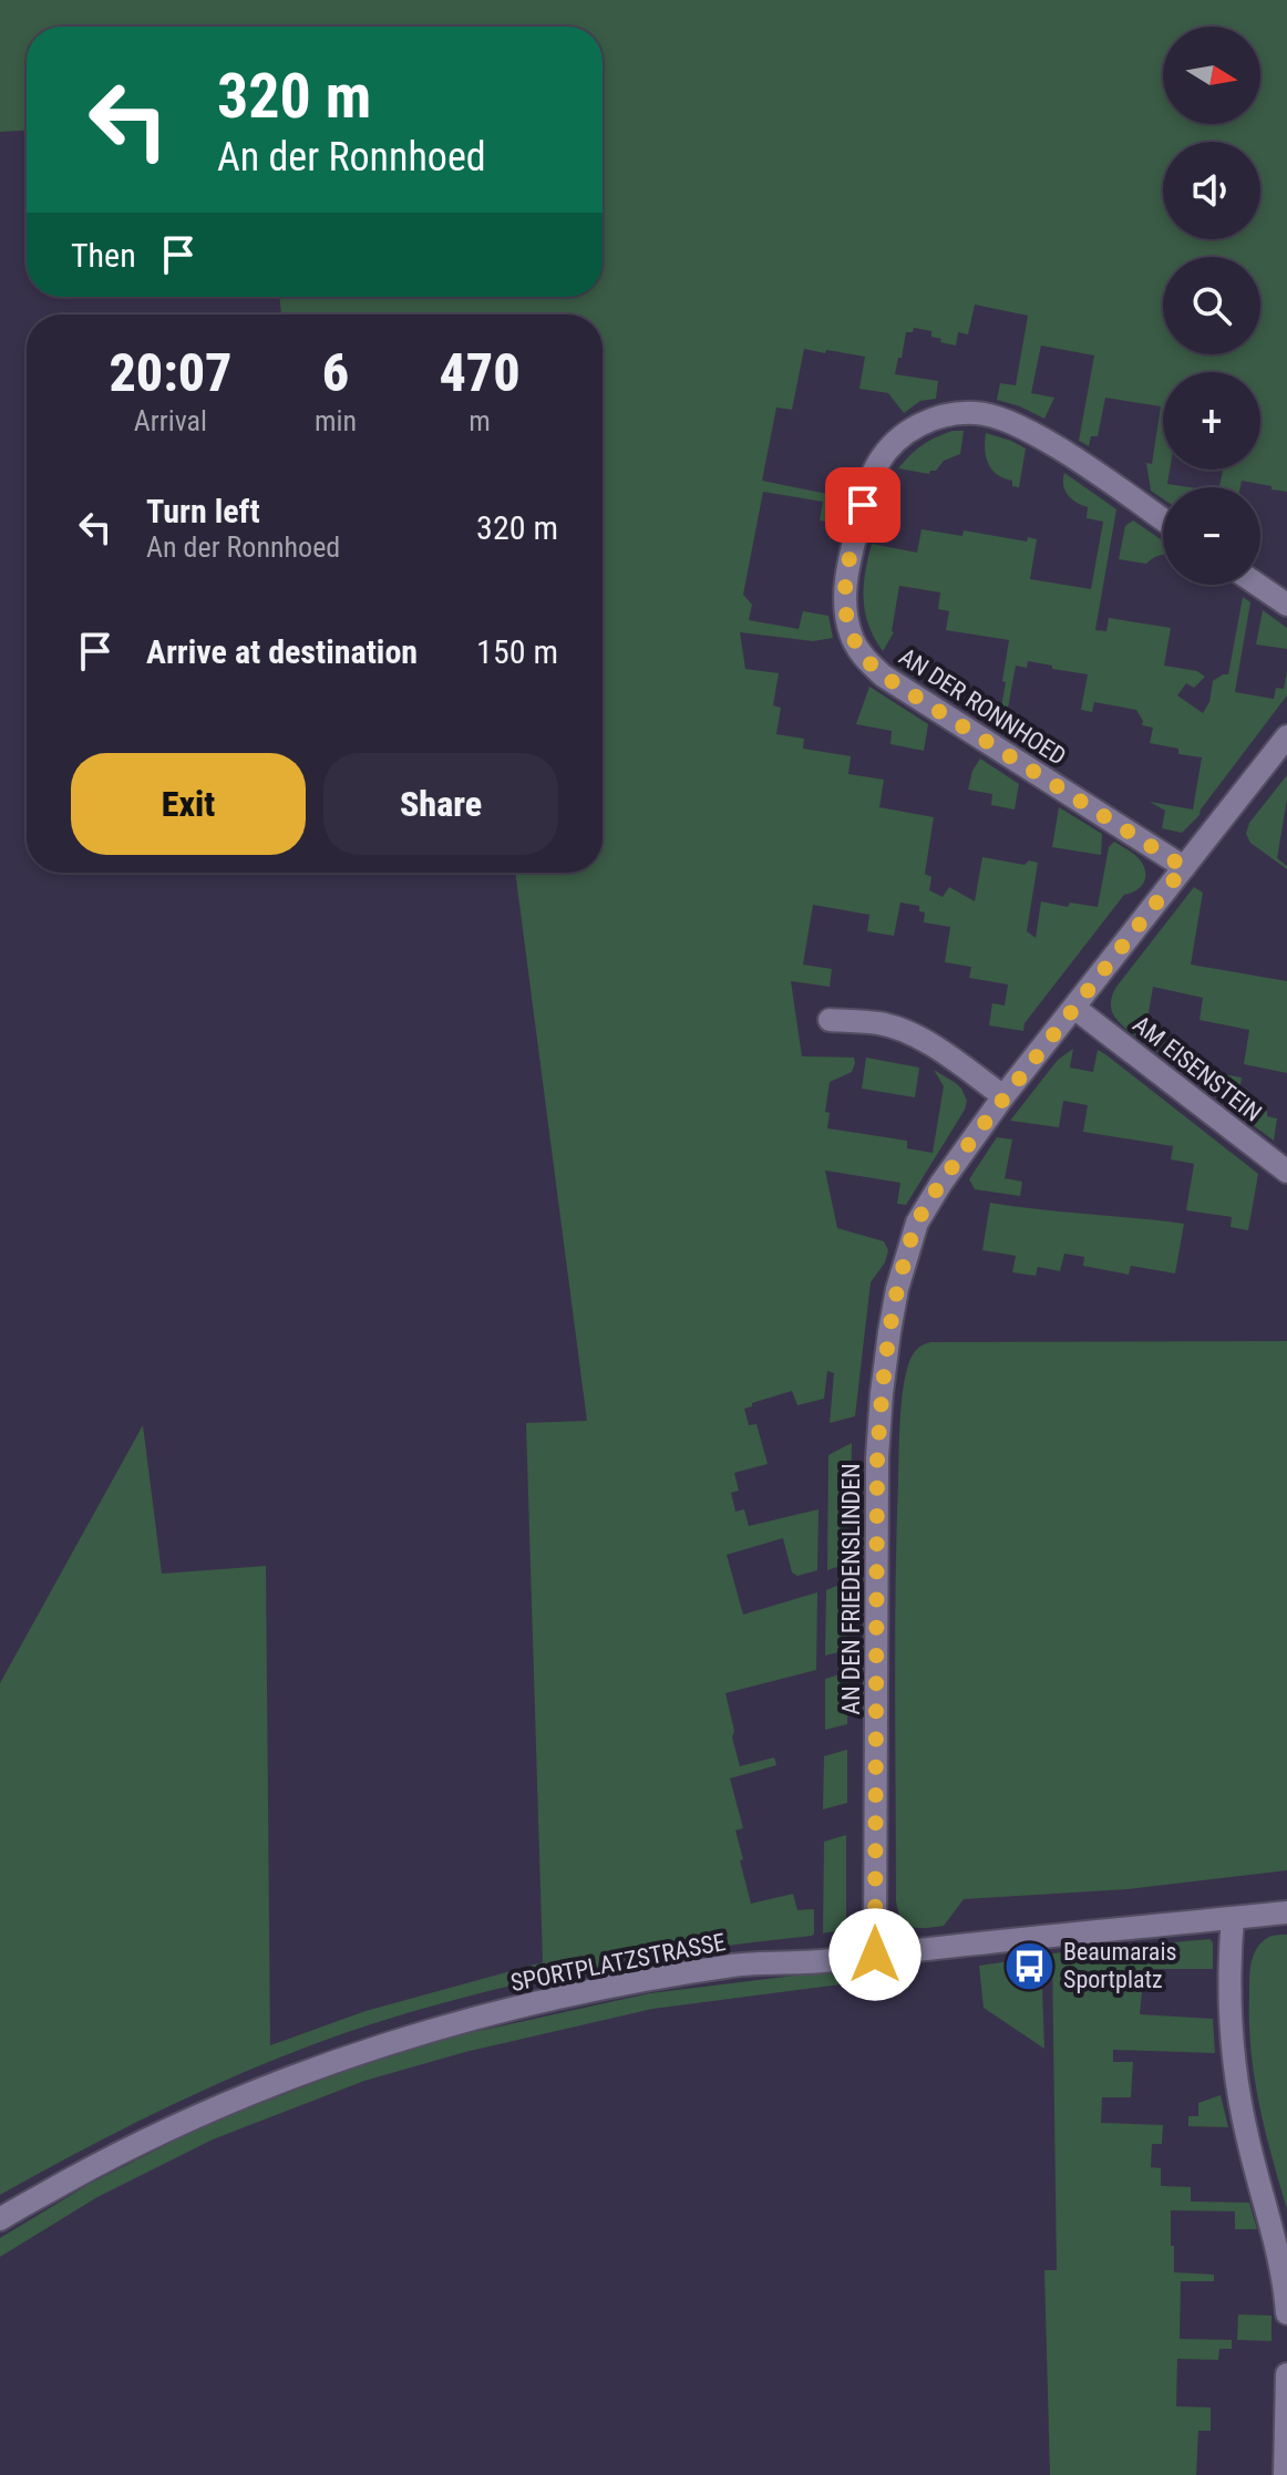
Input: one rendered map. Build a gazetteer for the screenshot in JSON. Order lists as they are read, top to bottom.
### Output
{
  "streets": {
    "street": [
      "AN DER RONNHOED",
      "AM EISENSTEIN",
      "AN DEN FRIEDENSLINDEN",
      "SPORTPLATZSTRASSE"
    ]
  },
  "crossings": [
    ["AN DER RONNHOED", "AN DEN FRIEDENSLINDEN"],
    ["AM EISENSTEIN", "AN DEN FRIEDENSLINDEN"],
    ["AN DEN FRIEDENSLINDEN", "SPORTPLATZSTRASSE"]
  ],
  "places": {
    "bus stop": ["Beaumarais Sportplatz"]
  },
  "north": "right",
  "page": {
    "map_buttons": ["+", "−"],
    "turn": ["320 m", "An der Ronnhoed"],
    "then": "Then",
    "eta": [
      "20:07",
      "Arrival",
      "6",
      "min",
      "470",
      "m"
    ],
    "list": [
      {
        "name": "Turn left",
        "note": "An der Ronnhoed",
        "value": "320 m"
      },
      {
        "name": "Arrive at destination",
        "value": "150 m"
      }
    ],
    "buttons": ["Exit", "Share"]
  }
}
